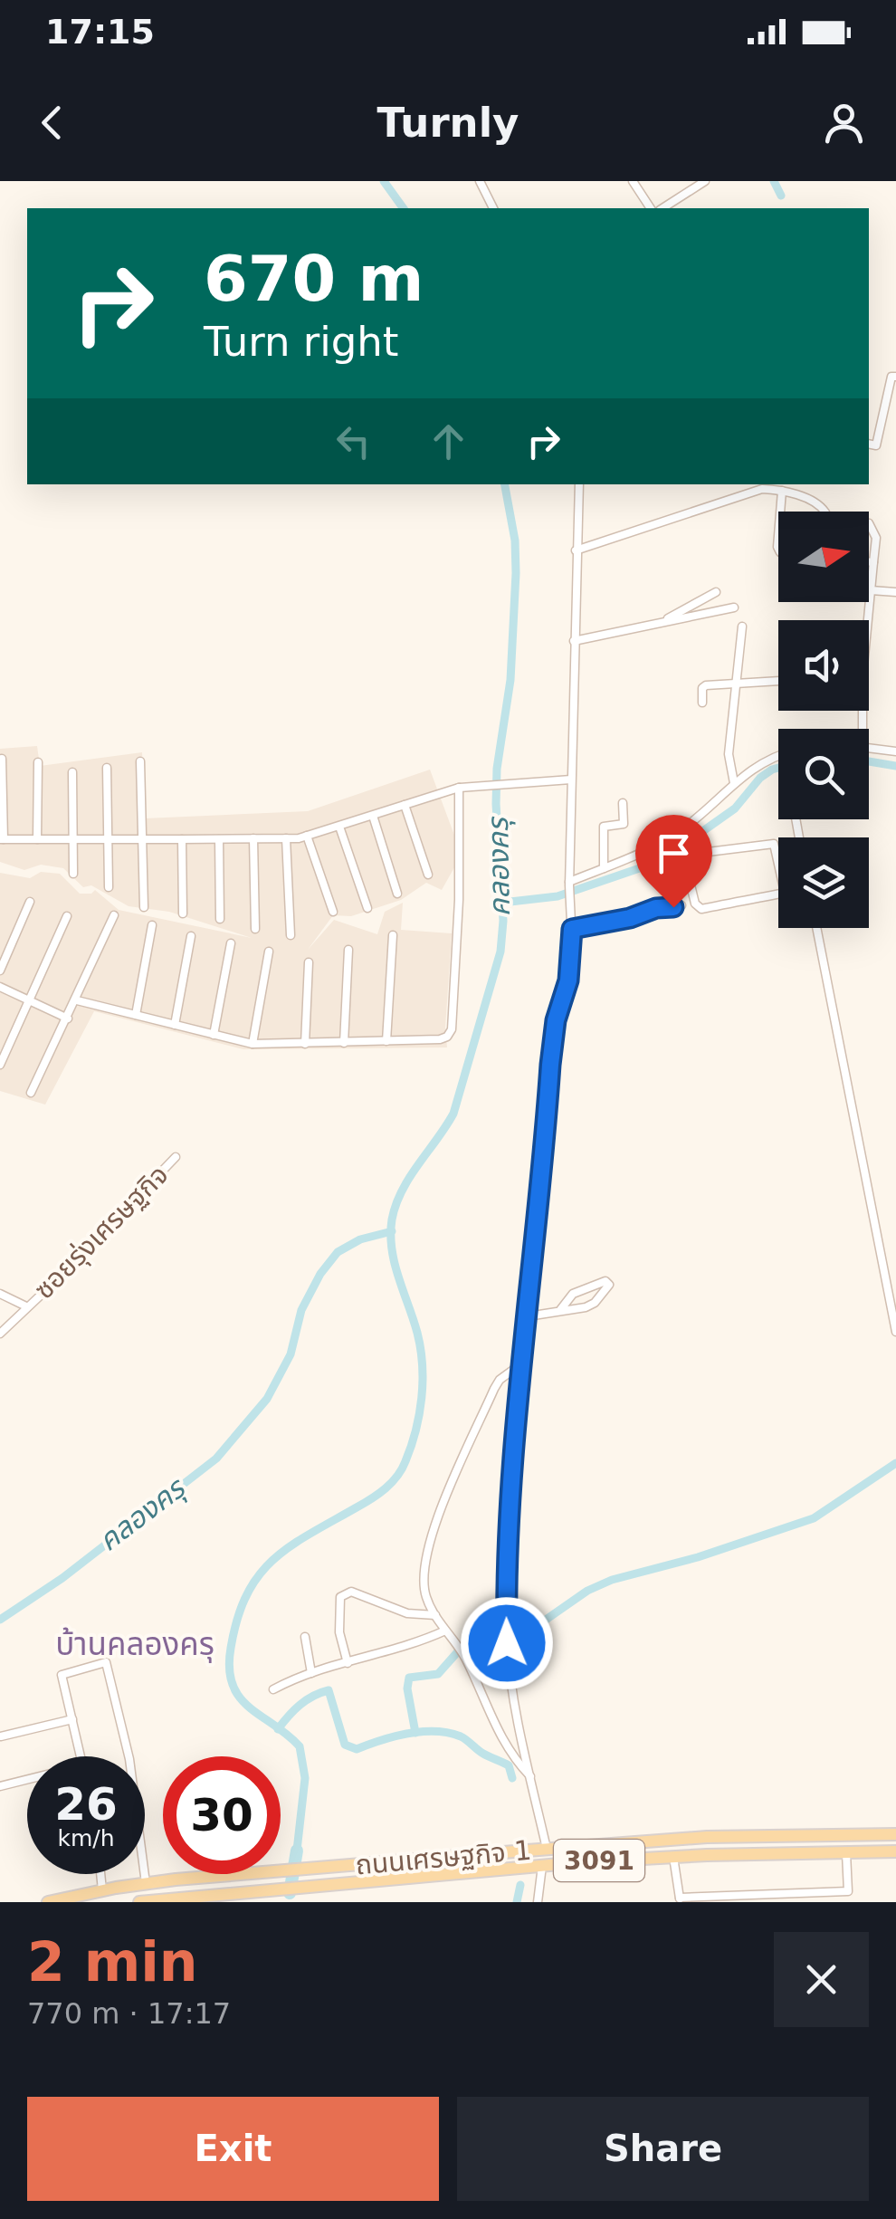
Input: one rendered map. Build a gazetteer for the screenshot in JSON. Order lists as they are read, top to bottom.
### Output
{
  "streets": {
    "main road": ["ถนนเศรษฐกิจ 1", "3091"],
    "street": ["ซอยรุ่งเศรษฐกิจ"]
  },
  "districts": ["บ้านคลองครุ"],
  "water": ["คลองครุ"],
  "north": "right",
  "page": {
    "status": "17:15",
    "header": "Turnly",
    "turn": ["670 m", "Turn right"],
    "speed": "26 km/h",
    "limit": "30",
    "heading": ["2 min", "770 m · 17:17"],
    "buttons": ["Exit", "Share"]
  }
}
